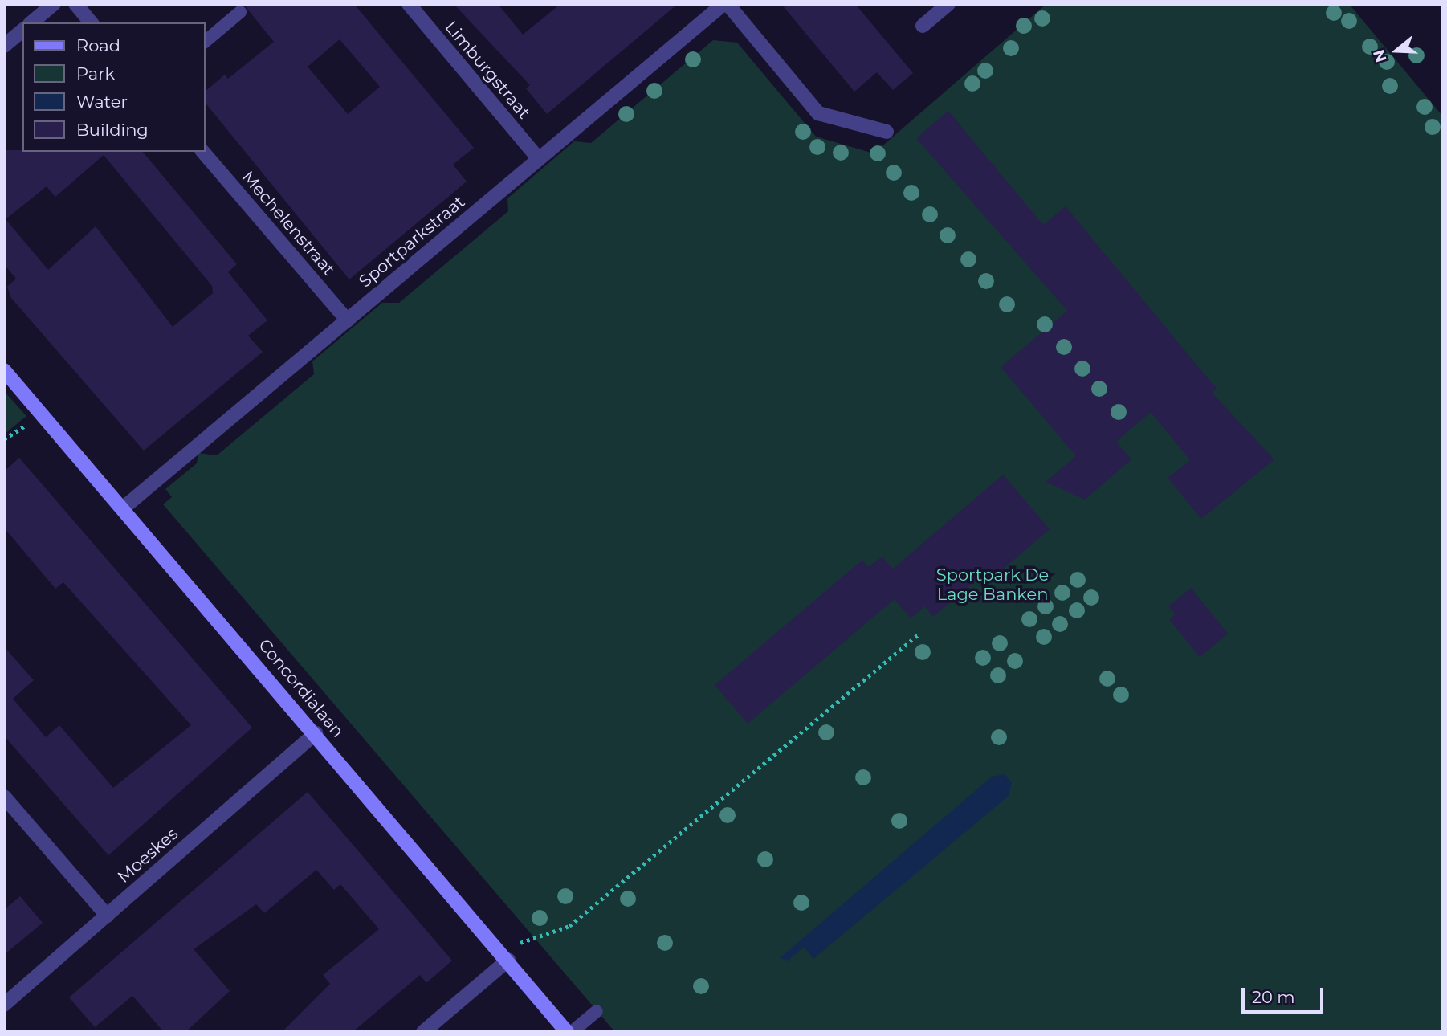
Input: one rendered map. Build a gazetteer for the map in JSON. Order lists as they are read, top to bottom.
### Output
{
  "streets": {
    "street": [
      "Limburgstraat",
      "Mechelenstraat",
      "Sportparkstraat",
      "Concordialaan",
      "Moeskes"
    ]
  },
  "crossings": [
    ["Limburgstraat", "Sportparkstraat"],
    ["Mechelenstraat", "Sportparkstraat"],
    ["Sportparkstraat", "Concordialaan"],
    ["Concordialaan", "Moeskes"]
  ],
  "parks": ["Sportpark De Lage Banken"],
  "legend": [
    "Road",
    "Park",
    "Water",
    "Building"
  ],
  "scale_bar": "20 m",
  "north": "left"
}
